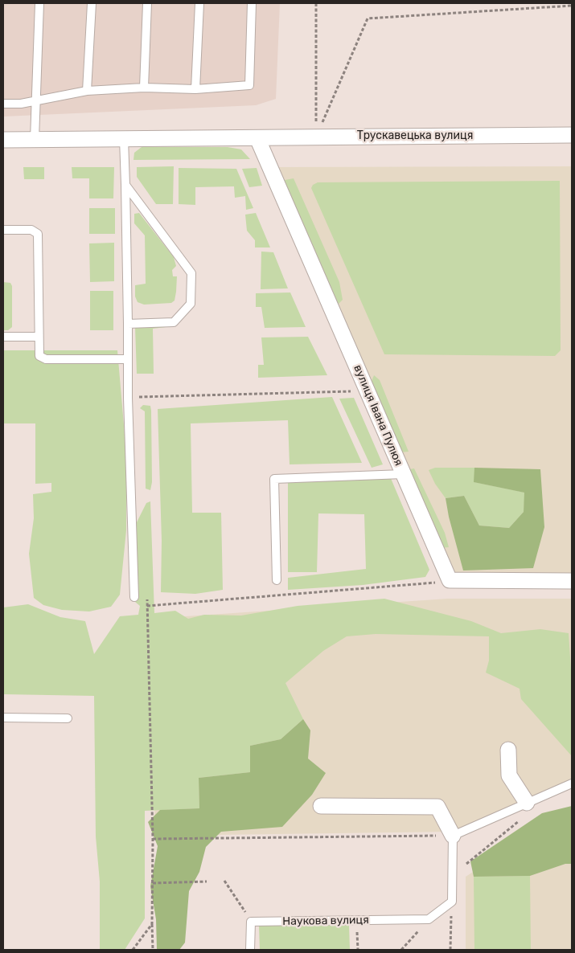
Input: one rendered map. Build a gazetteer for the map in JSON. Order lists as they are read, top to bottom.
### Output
{
  "streets": {
    "street": ["Трускавецька вулиця", "вулиця Івана Пулюя"],
    "lane": ["Наукова вулиця"]
  },
  "crossings": [
    ["Трускавецька вулиця", "вулиця Івана Пулюя"]
  ]
}
